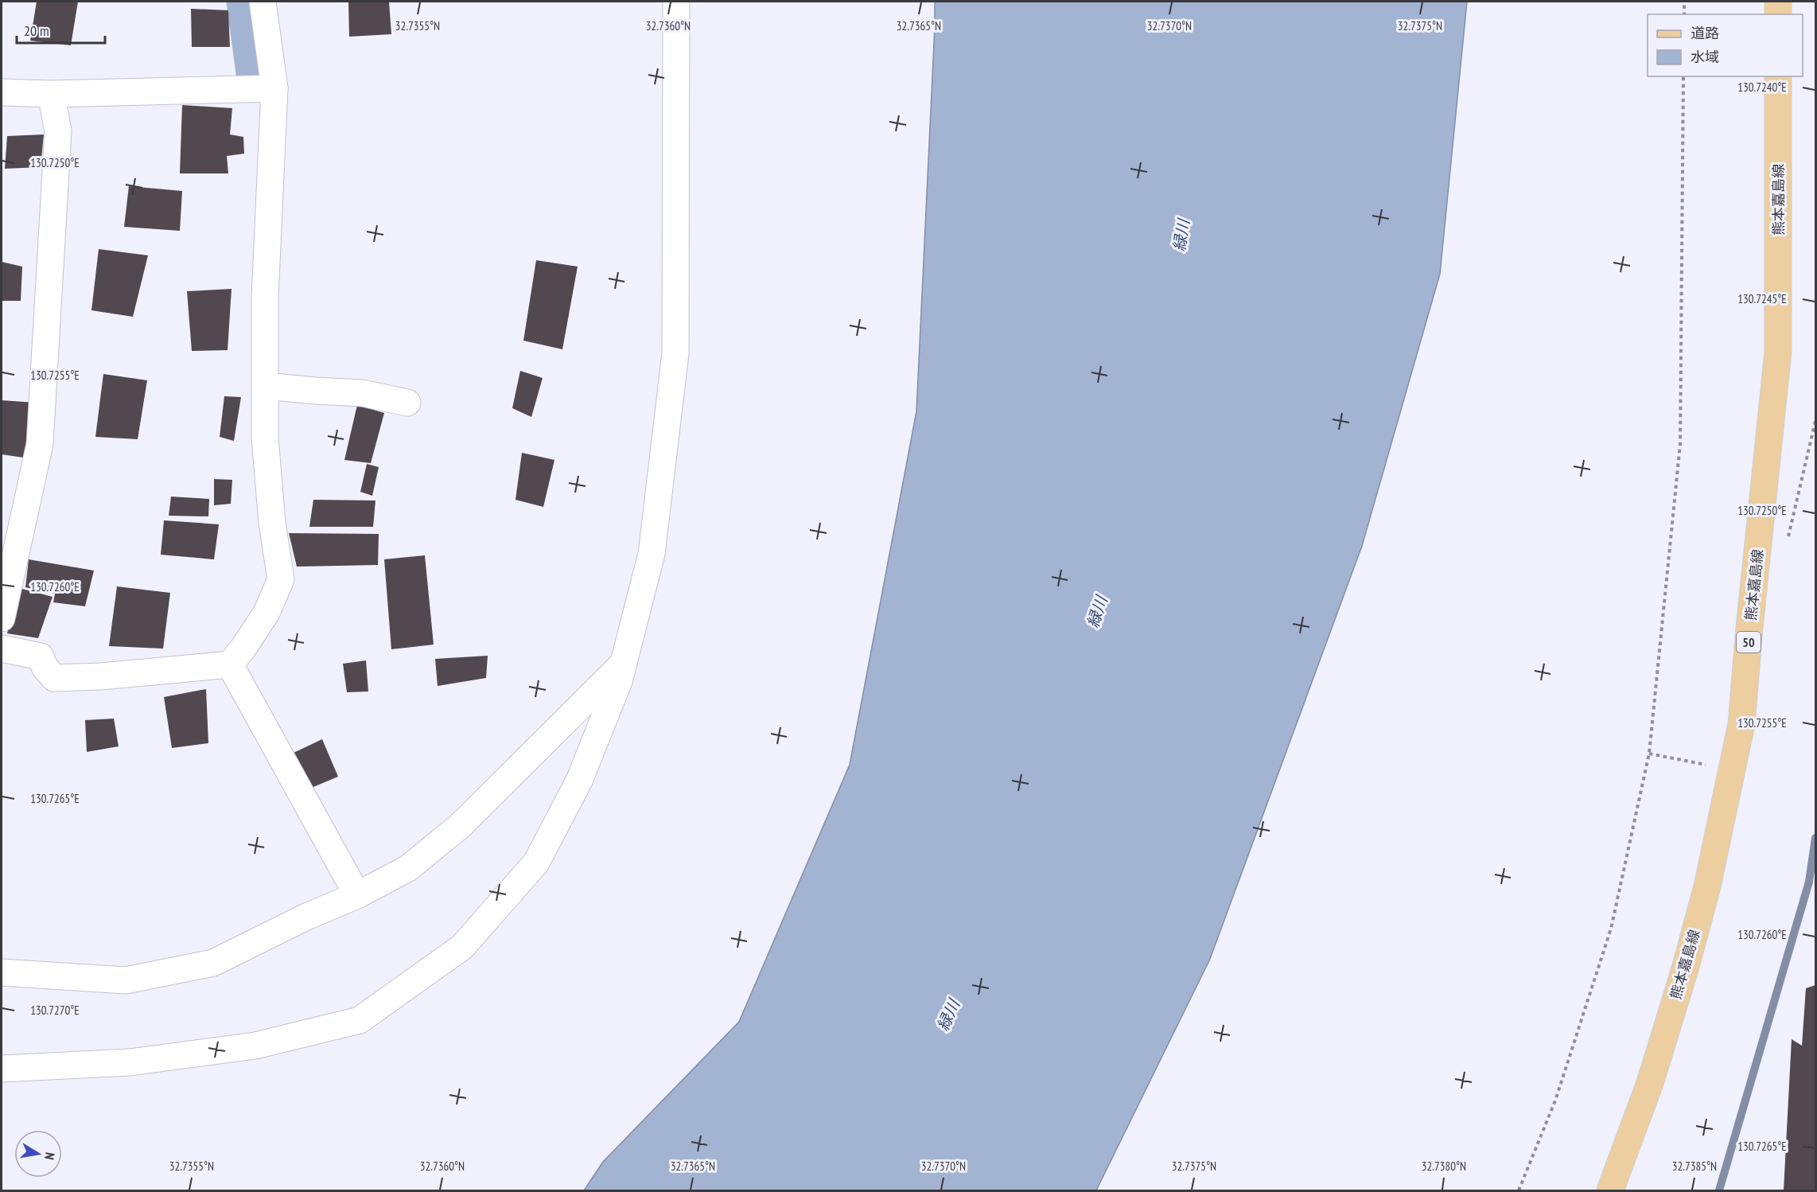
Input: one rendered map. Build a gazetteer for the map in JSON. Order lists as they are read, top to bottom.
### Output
{
  "streets": {
    "main road": ["熊本嘉島線", "50"]
  },
  "water": ["緑川"],
  "legend": ["道路", "水域"],
  "scale_bar": "20 m",
  "north": "right",
  "coordinates": [
    "32.7355°N",
    "32.7360°N",
    "32.7365°N",
    "32.7370°N",
    "32.7375°N",
    "130.7240°E",
    "130.7250°E",
    "130.7245°E",
    "130.7255°E",
    "130.7260°E",
    "130.7265°E",
    "130.7270°E",
    "32.7380°N",
    "32.7385°N"
  ]
}
